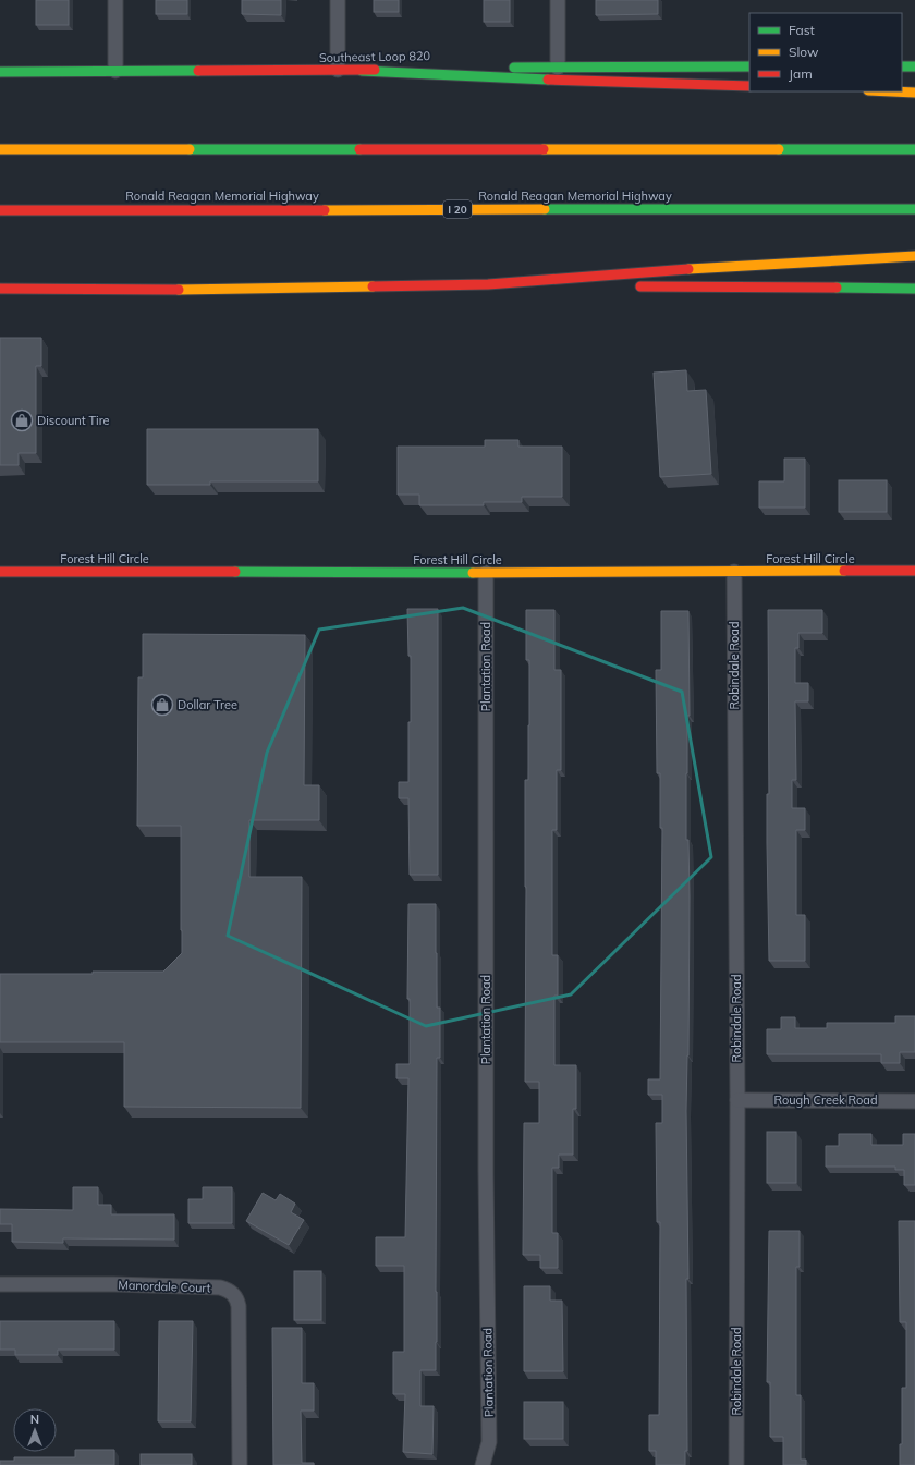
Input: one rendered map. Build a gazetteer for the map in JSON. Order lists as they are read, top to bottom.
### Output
{
  "streets": {
    "main road": [
      "Southeast Loop 820",
      "Ronald Reagan Memorial Highway",
      "I 20",
      "Forest Hill Circle"
    ],
    "street": [
      "Robindale Road",
      "Plantation Road",
      "Rough Creek Road",
      "Manordale Court"
    ]
  },
  "crossings": [
    ["Forest Hill Circle", "Robindale Road"],
    ["Forest Hill Circle", "Plantation Road"],
    ["Robindale Road", "Rough Creek Road"]
  ],
  "places": {
    "shop": ["Discount Tire", "Dollar Tree"]
  },
  "legend": ["Fast", "Slow", "Jam"],
  "north": "top"
}
